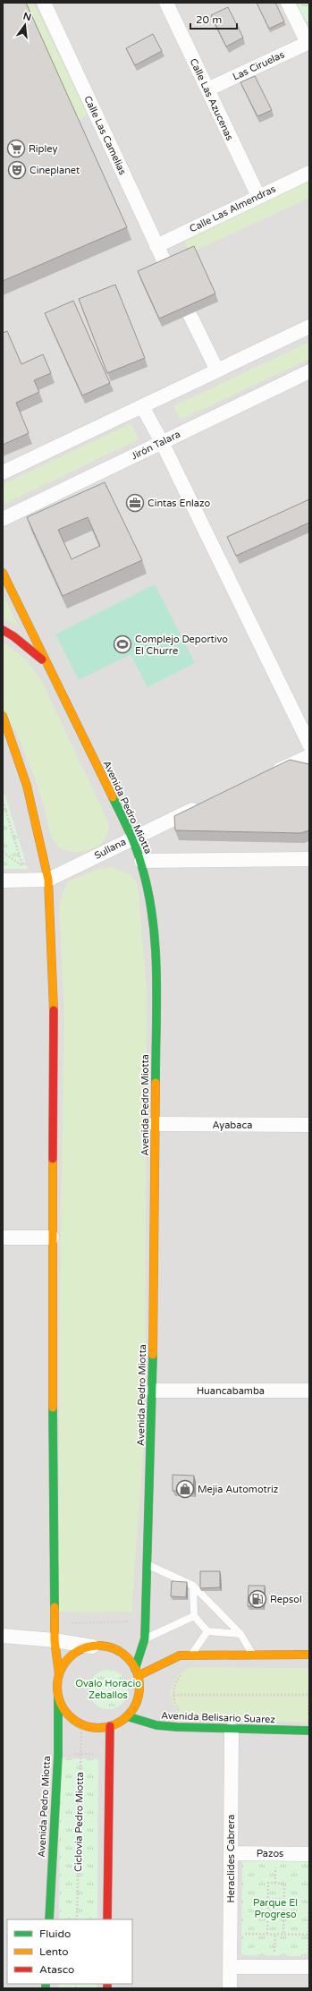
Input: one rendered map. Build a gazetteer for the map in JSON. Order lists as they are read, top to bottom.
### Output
{
  "streets": {
    "main road": ["Avenida Pedro Miotta", "Avenida Belisario Suarez"],
    "street": [
      "Las Ciruelas",
      "Calle Las Azucenas",
      "Calle Las Camelias",
      "Calle Las Almendras",
      "Jirón Talara",
      "Sullana",
      "Ayabaca",
      "Huancabamba",
      "Pazos",
      "Heraclides Cabrera"
    ],
    "path": ["Ciclovía Pedro Miotta"]
  },
  "crossings": [
    ["Las Ciruelas", "Calle Las Azucenas"],
    ["Calle Las Azucenas", "Calle Las Almendras"],
    ["Calle Las Camelias", "Calle Las Almendras"],
    ["Avenida Pedro Miotta", "Sullana"],
    ["Avenida Pedro Miotta", "Ayabaca"],
    ["Avenida Pedro Miotta", "Huancabamba"],
    ["Avenida Pedro Miotta", "Avenida Belisario Suarez"],
    ["Avenida Pedro Miotta", "Ciclovía Pedro Miotta"],
    ["Avenida Belisario Suarez", "Ciclovía Pedro Miotta"],
    ["Avenida Belisario Suarez", "Heraclides Cabrera"],
    ["Pazos", "Heraclides Cabrera"]
  ],
  "parks": ["Ovalo Horacio Zeballos", "Parque El Progreso"],
  "places": {
    "supermarket": ["Ripley"],
    "theatre": ["Cineplanet"],
    "office": ["Cintas Enlazo"],
    "sports": ["Complejo Deportivo El Churre"],
    "shop": ["Mejia Automotriz"],
    "fuel station": ["Repsol"]
  },
  "legend": ["Fluido", "Lento", "Atasco"],
  "scale_bar": "20 m",
  "north": "top"
}
